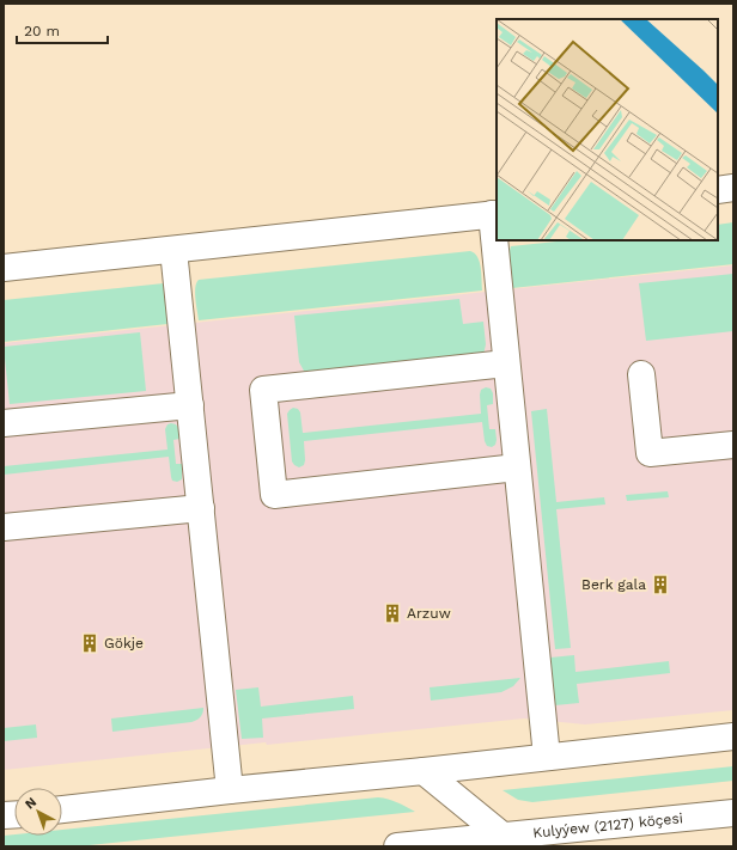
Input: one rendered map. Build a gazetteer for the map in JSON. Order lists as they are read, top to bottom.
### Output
{
  "streets": {
    "main road": ["Kulyýew (2127) köçesi"]
  },
  "places": {
    "building": ["Berk gala", "Arzuw", "Gökje"]
  },
  "scale_bar": "20 m",
  "north": "top left"
}
